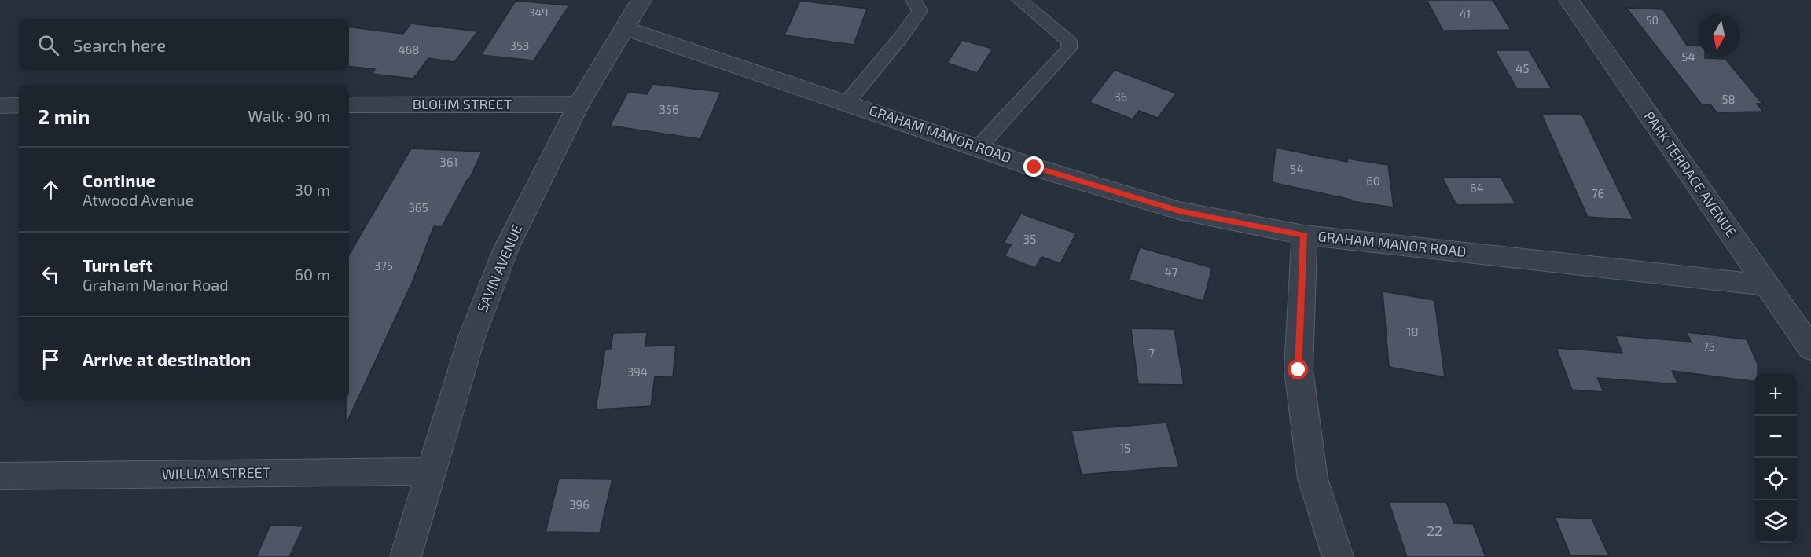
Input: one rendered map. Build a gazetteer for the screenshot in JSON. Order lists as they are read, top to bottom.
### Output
{
  "streets": {
    "street": [
      "BLOHM STREET",
      "GRAHAM MANOR ROAD",
      "PARK TERRACE AVENUE",
      "SAVIN AVENUE",
      "WILLIAM STREET"
    ]
  },
  "crossings": [
    ["BLOHM STREET", "SAVIN AVENUE"],
    ["GRAHAM MANOR ROAD", "PARK TERRACE AVENUE"],
    ["GRAHAM MANOR ROAD", "SAVIN AVENUE"],
    ["SAVIN AVENUE", "WILLIAM STREET"]
  ],
  "house_numbers": [
    "349",
    "41",
    "50",
    "353",
    "468",
    "54",
    "45",
    "36",
    "58",
    "356",
    "361",
    "54",
    "60",
    "64",
    "76",
    "365",
    "35",
    "375",
    "47",
    "18",
    "75",
    "7",
    "394",
    "15",
    "396",
    "22"
  ],
  "north": "bottom",
  "page": {
    "search": "Search here",
    "heading": ["2 min", "Walk · 90 m"],
    "list": [
      ["Continue", "Atwood Avenue", "30 m"],
      ["Turn left", "Graham Manor Road", "60 m"],
      "Arrive at destination"
    ],
    "map_buttons": ["+", "−"]
  }
}
